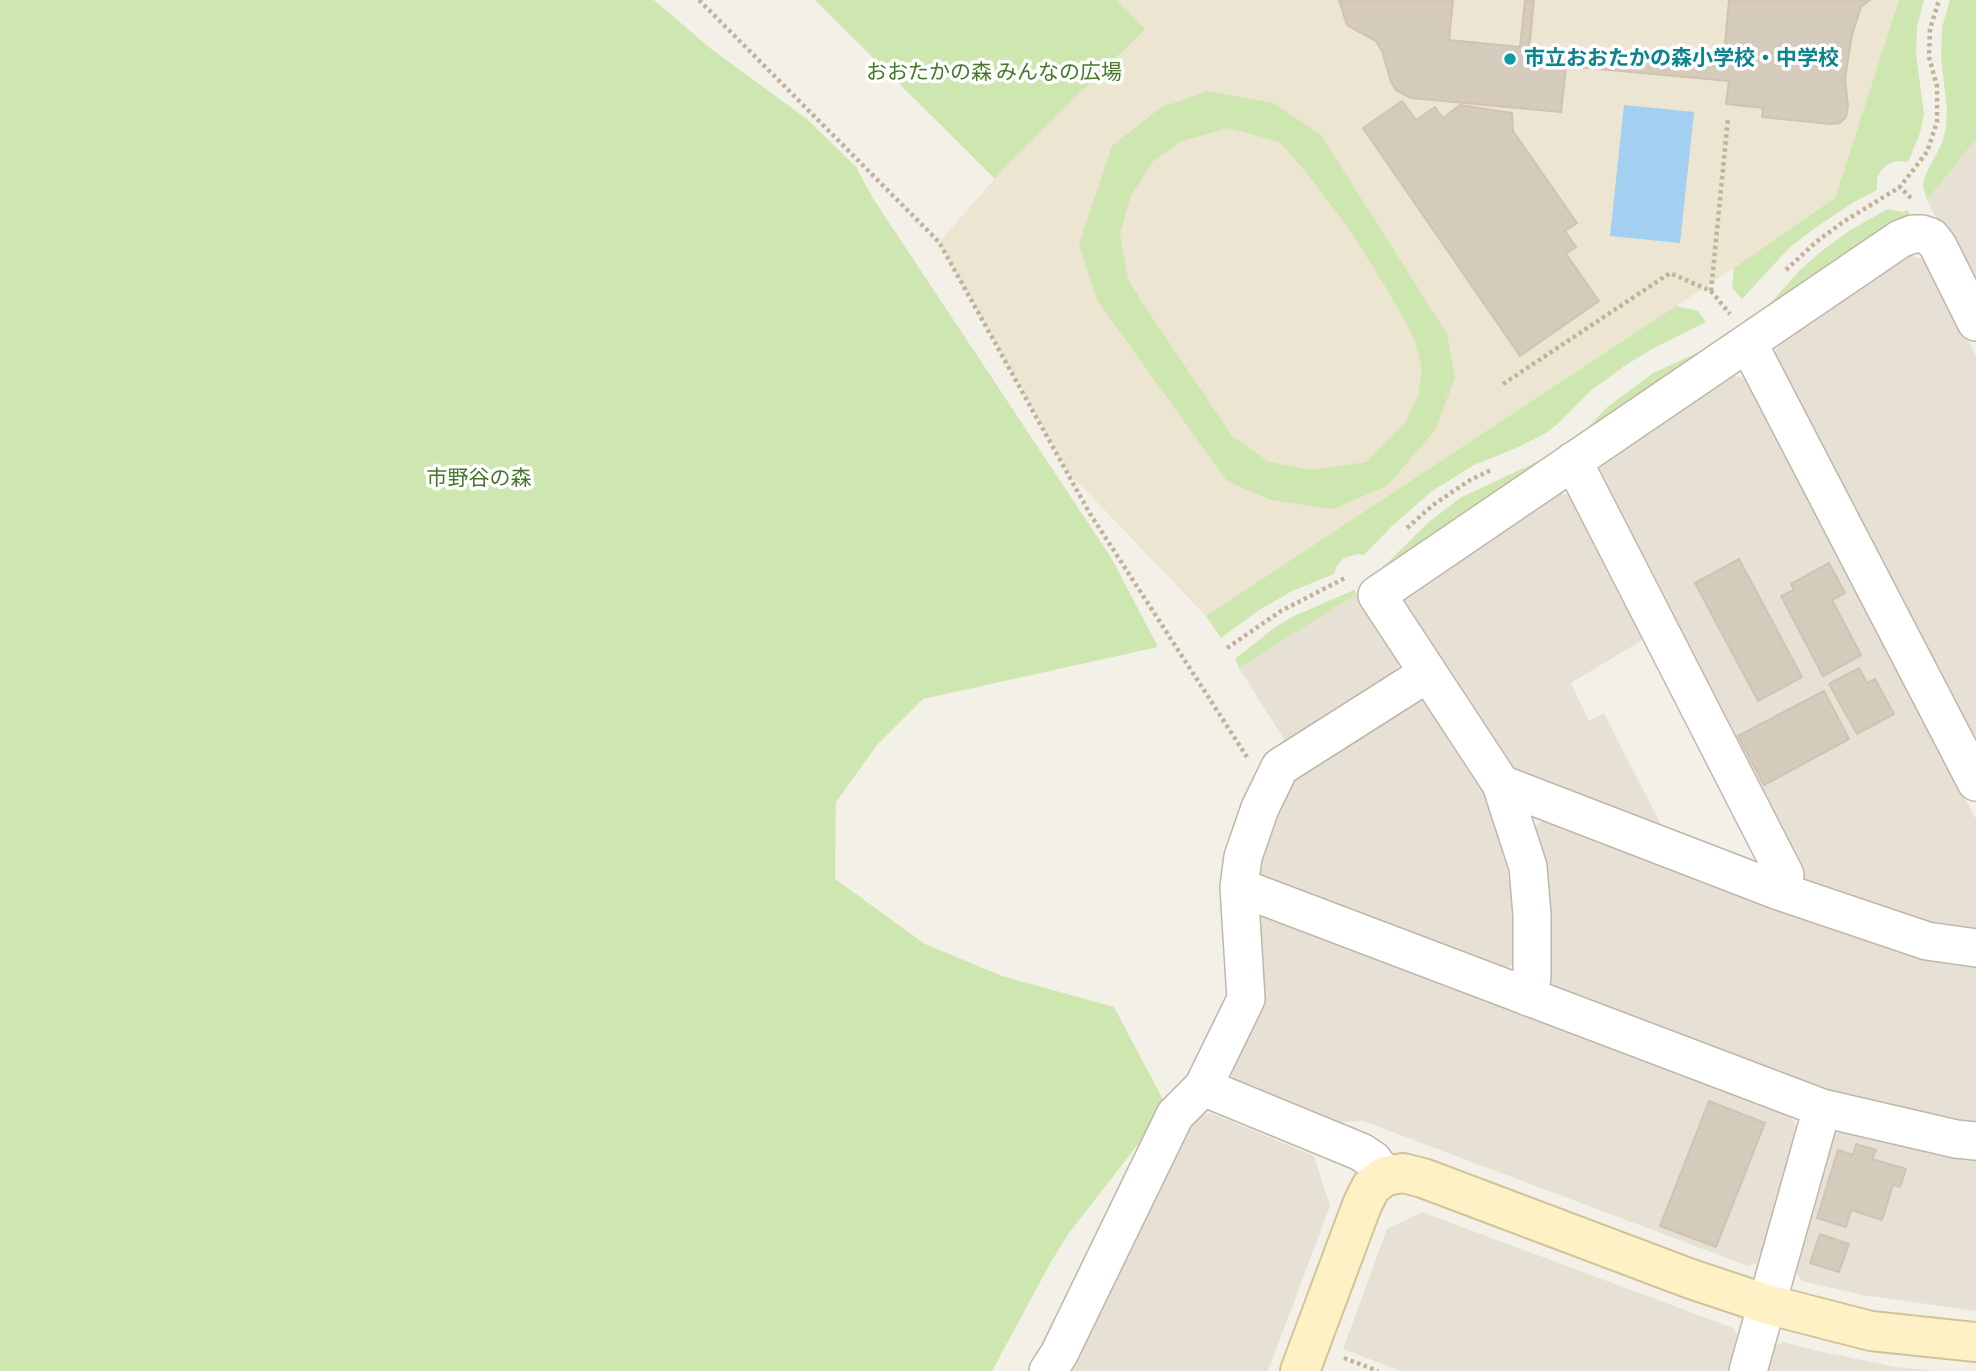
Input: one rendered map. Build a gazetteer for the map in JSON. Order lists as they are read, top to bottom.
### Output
{
  "parks": ["おおたかの森 みんなの広場", "市野谷の森"],
  "places": ["市立おおたかの森小学校・中学校"]
}
